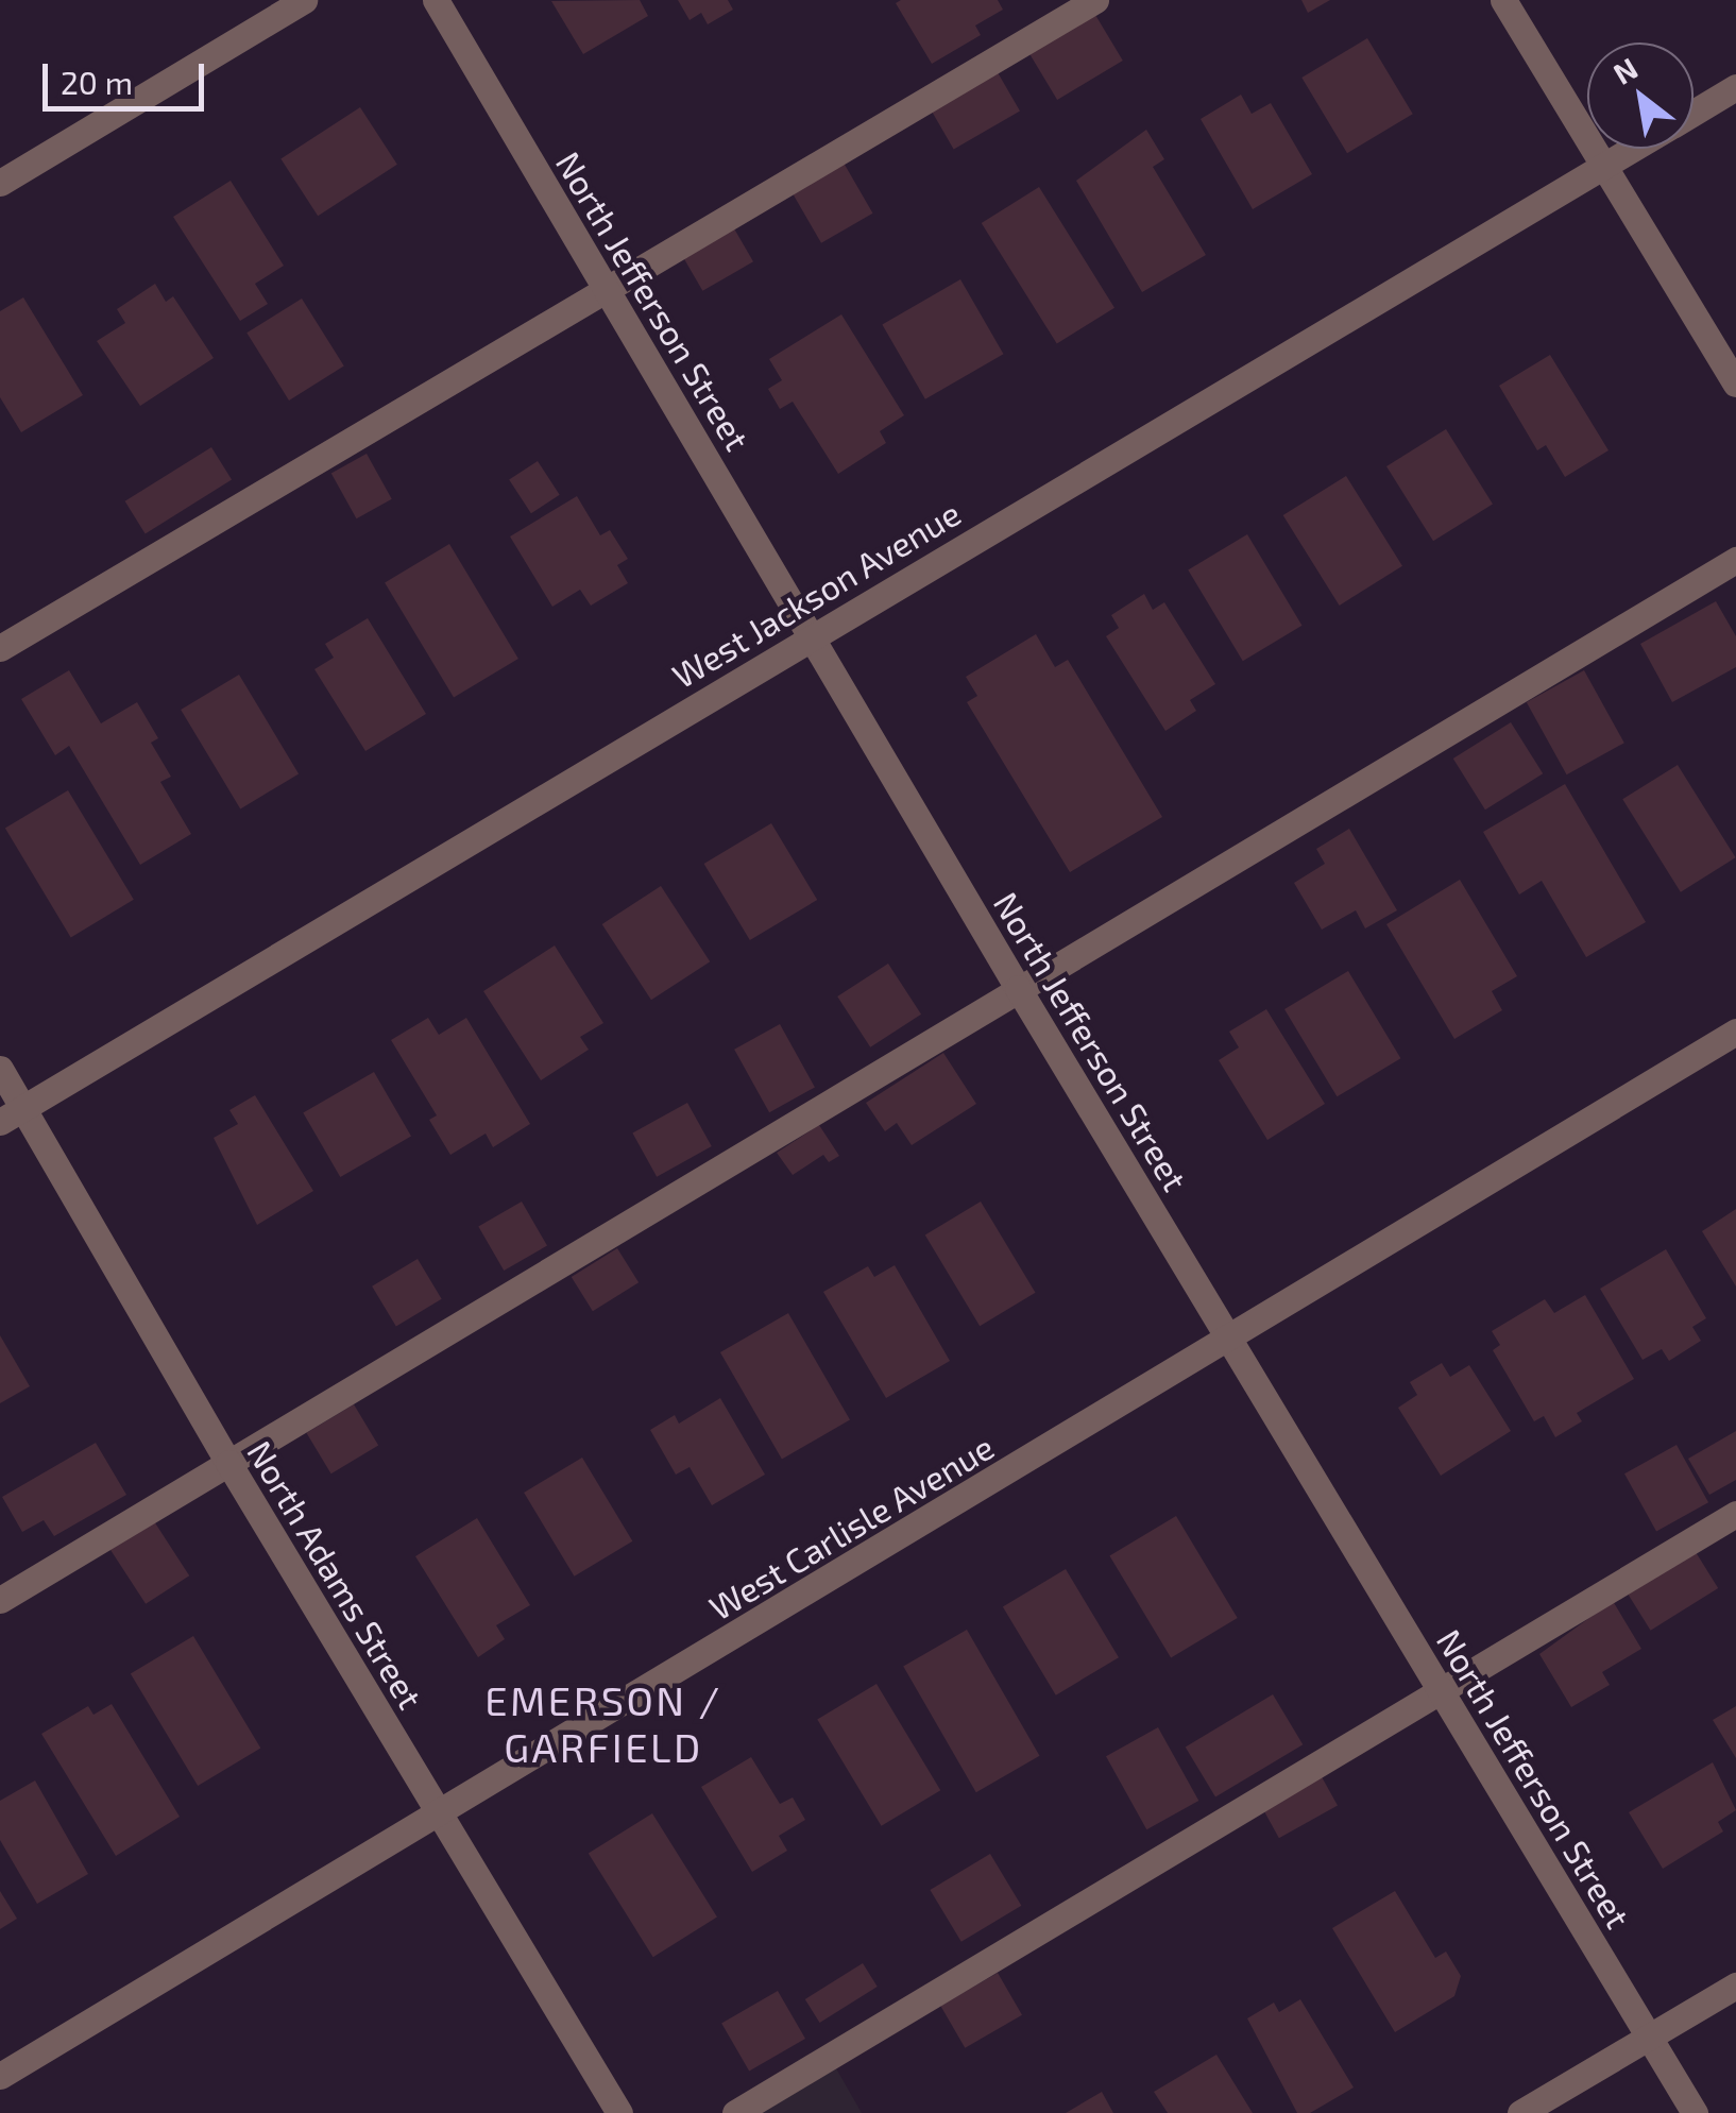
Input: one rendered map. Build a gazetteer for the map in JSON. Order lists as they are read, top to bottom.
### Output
{
  "streets": {
    "street": [
      "North Jefferson Street",
      "West Jackson Avenue",
      "West Carlisle Avenue",
      "North Adams Street"
    ]
  },
  "crossings": [
    ["North Jefferson Street", "West Jackson Avenue"],
    ["North Jefferson Street", "West Carlisle Avenue"],
    ["West Jackson Avenue", "North Adams Street"],
    ["West Carlisle Avenue", "North Adams Street"]
  ],
  "districts": ["EMERSON / GARFIELD"],
  "scale_bar": "20 m",
  "north": "top left"
}
